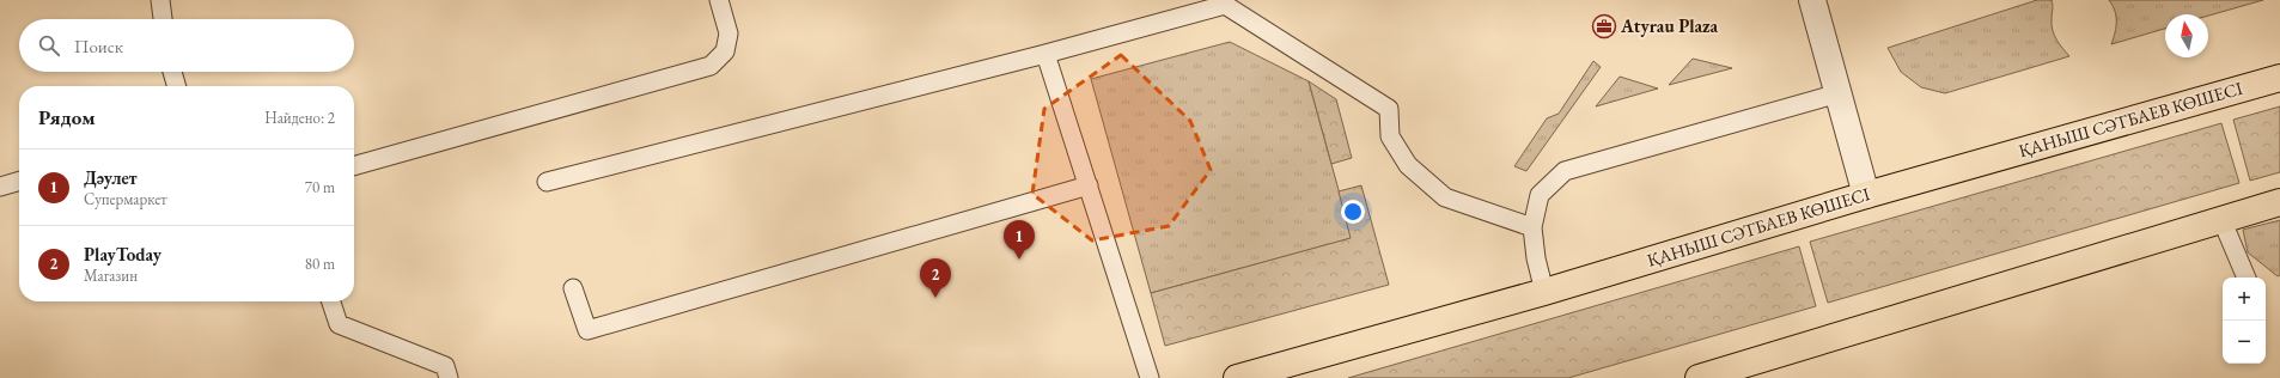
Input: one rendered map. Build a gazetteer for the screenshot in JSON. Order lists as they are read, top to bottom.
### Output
{
  "streets": {
    "main road": ["ҚАНЫШ СӘТБАЕВ КӨШЕСІ"]
  },
  "places": {
    "office": ["Atyrau Plaza"]
  },
  "north": "top",
  "page": {
    "search": "Поиск",
    "heading": ["Рядом", "Найдено: 2"],
    "list": [
      {
        "mark": "1",
        "name": "Дәулет",
        "note": "Супермаркет",
        "value": "70 m"
      },
      {
        "mark": "2",
        "name": "PlayToday",
        "note": "Магазин",
        "value": "80 m"
      }
    ],
    "pins": ["1", "2"],
    "map_buttons": ["+", "−"]
  }
}
